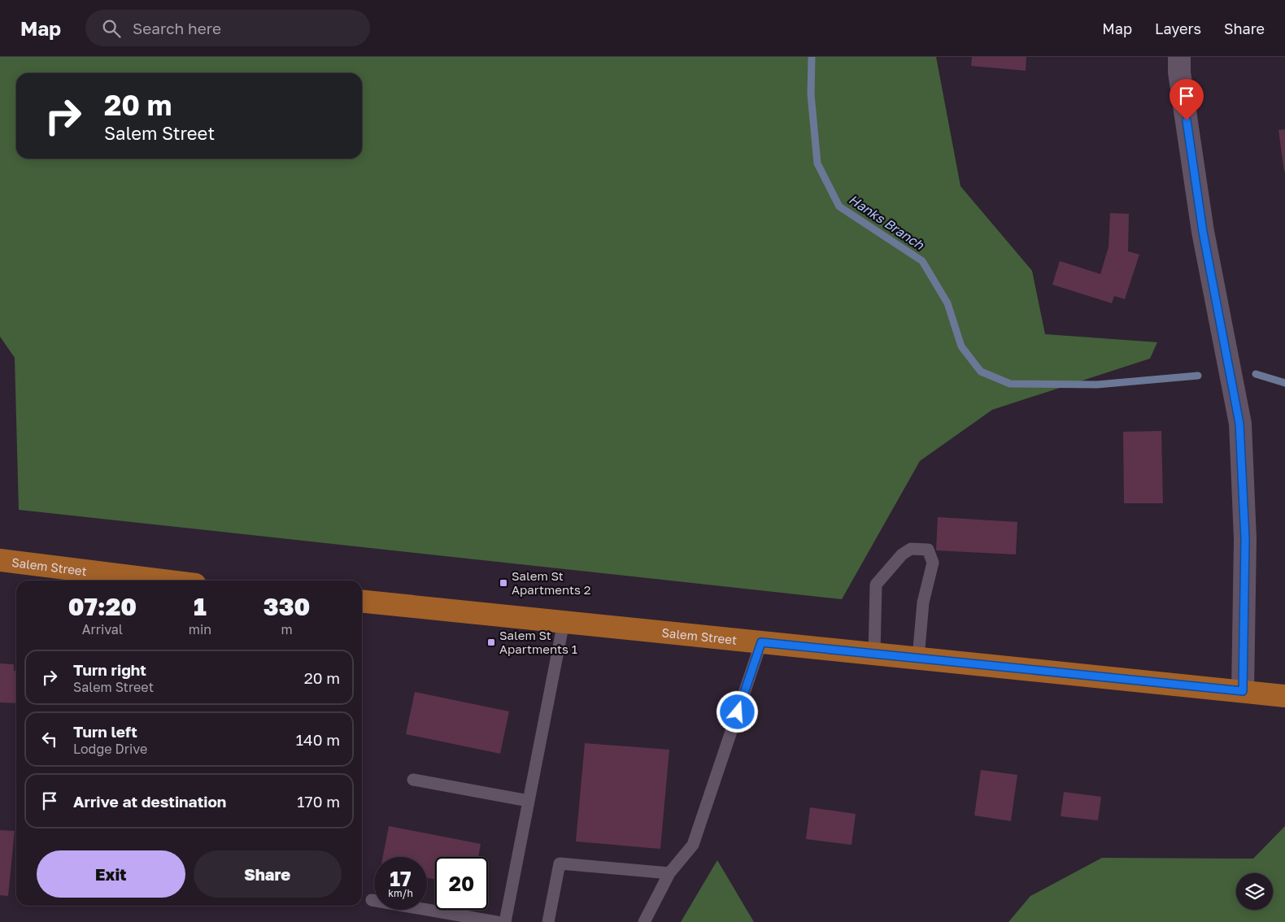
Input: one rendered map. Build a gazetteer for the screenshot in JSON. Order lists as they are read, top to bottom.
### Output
{
  "streets": {
    "main road": ["Salem Street"]
  },
  "water": ["Hanks Branch"],
  "places": {
    "transit": ["Salem St Apartments 2", "Salem St Apartments 1"]
  },
  "page": {
    "header": "Map",
    "search": "Search here",
    "nav": ["Map", "Layers", "Share"],
    "turn": ["20 m", "Salem Street"],
    "eta": [
      "07:20",
      "Arrival",
      "1",
      "min",
      "330",
      "m"
    ],
    "list": [
      {
        "name": "Turn right",
        "note": "Salem Street",
        "value": "20 m"
      },
      {
        "name": "Turn left",
        "note": "Lodge Drive",
        "value": "140 m"
      },
      {
        "name": "Arrive at destination",
        "value": "170 m"
      }
    ],
    "buttons": ["Exit", "Share"],
    "speed": "17 km/h",
    "limit": "20"
  }
}
